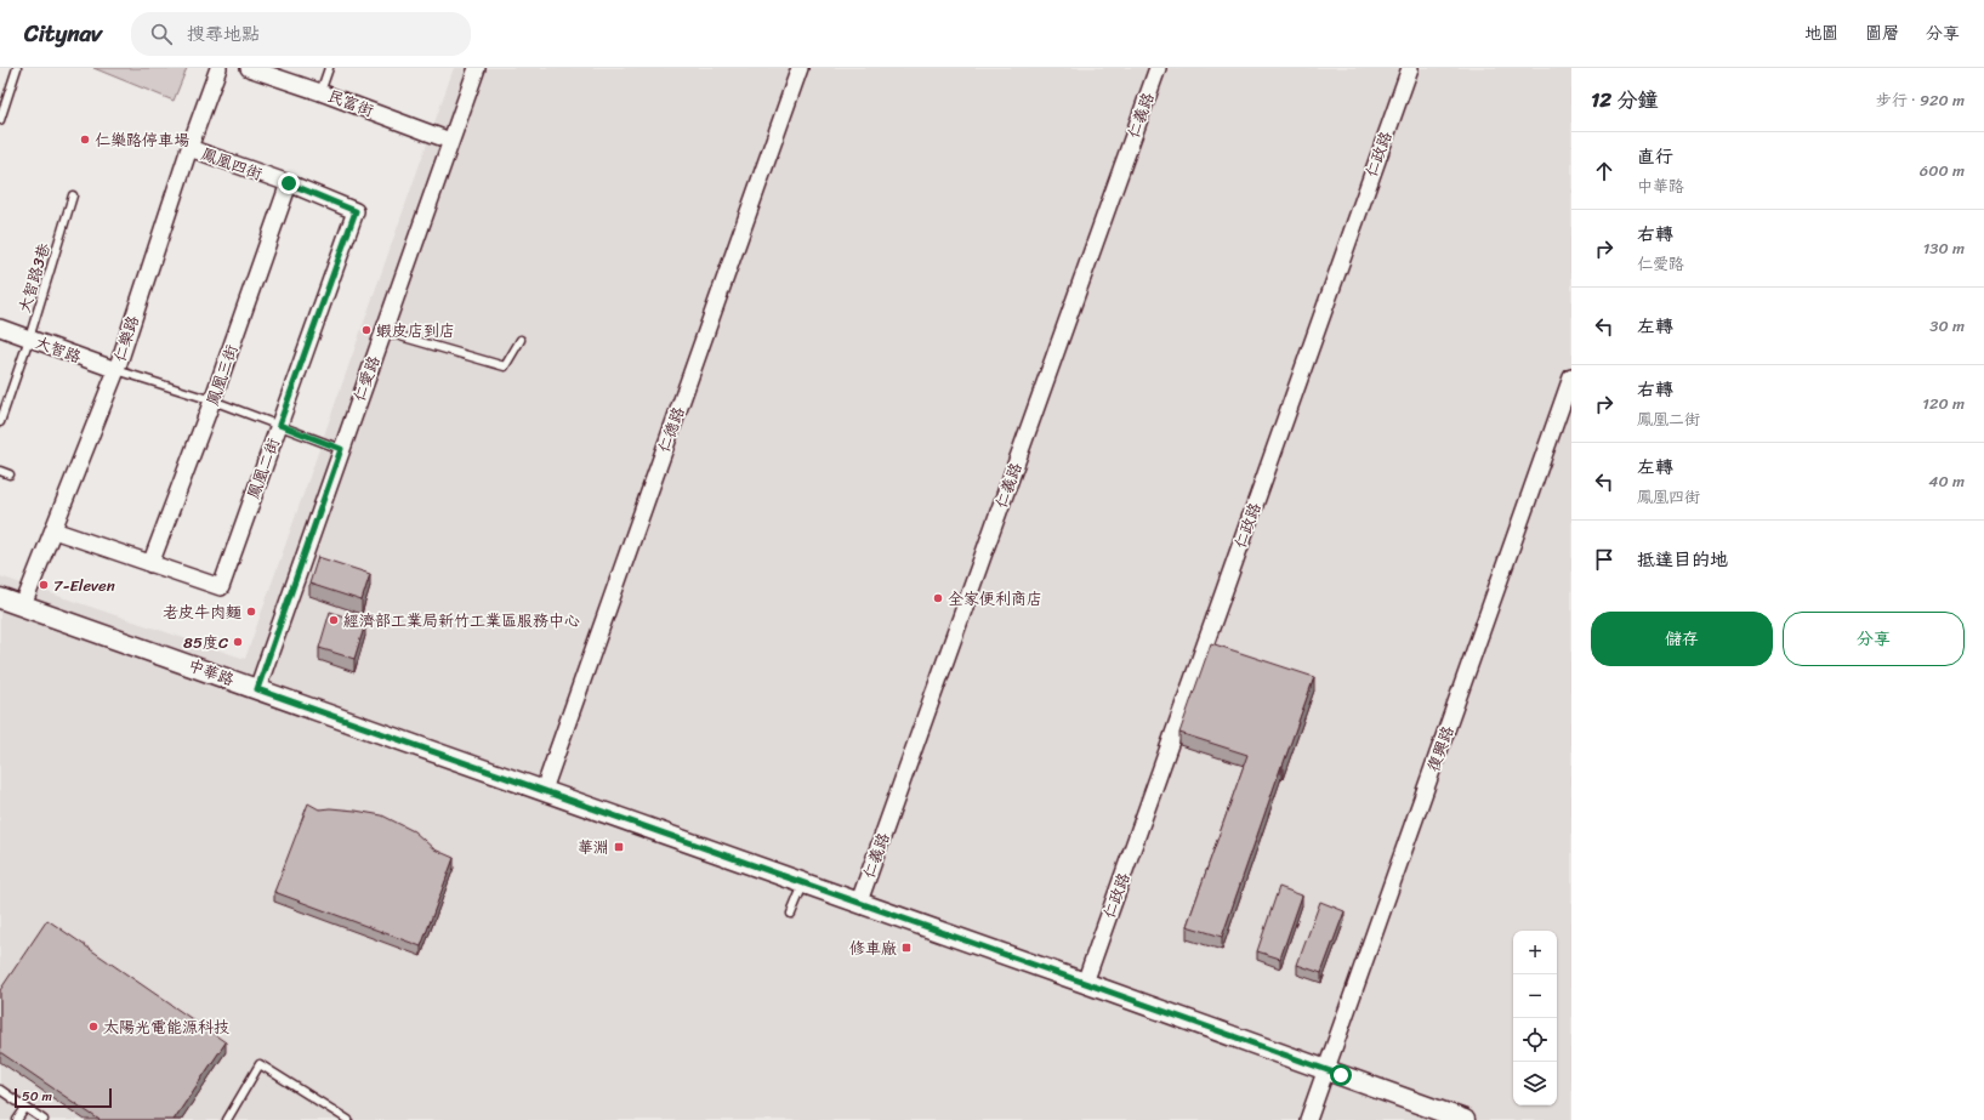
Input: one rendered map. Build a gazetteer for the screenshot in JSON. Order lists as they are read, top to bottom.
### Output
{
  "streets": {
    "street": [
      "民富街",
      "仁義路",
      "仁政路",
      "鳳凰四街",
      "仁樂路",
      "大智路",
      "鳳凰三街",
      "仁愛路",
      "仁德路",
      "鳳凰二街",
      "中華路",
      "復興路"
    ],
    "lane": ["大智路3巷"]
  },
  "crossings": [
    ["民富街", "仁愛路"],
    ["仁義路", "中華路"],
    ["仁政路", "中華路"],
    ["鳳凰四街", "仁樂路"],
    ["鳳凰四街", "鳳凰三街"],
    ["鳳凰四街", "鳳凰二街"],
    ["大智路3巷", "大智路"],
    ["仁樂路", "大智路"],
    ["仁樂路", "中華路"],
    ["鳳凰三街", "鳳凰二街"],
    ["仁愛路", "中華路"],
    ["仁德路", "中華路"],
    ["中華路", "復興路"]
  ],
  "places": {
    "other": [
      "仁樂路停車場",
      "蝦皮店到店",
      "7-Eleven",
      "全家便利商店",
      "老皮牛肉麵",
      "經濟部工業局新竹工業區服務中心",
      "85度C",
      "太陽光電能源科技"
    ],
    "transit": ["華淵", "修車廠"]
  },
  "scale_bar": "50 m",
  "page": {
    "header": "Citynav",
    "search": "搜尋地點",
    "nav": ["地圖", "圖層", "分享"],
    "heading": ["12 分鐘", "步行 · 920 m"],
    "list": [
      ["直行", "中華路", "600 m"],
      ["右轉", "仁愛路", "130 m"],
      ["左轉", "30 m"],
      ["右轉", "鳳凰二街", "120 m"],
      ["左轉", "鳳凰四街", "40 m"],
      "抵達目的地"
    ],
    "buttons": ["儲存", "分享"],
    "map_buttons": ["+", "−"],
    "scale": "50 m"
  }
}
